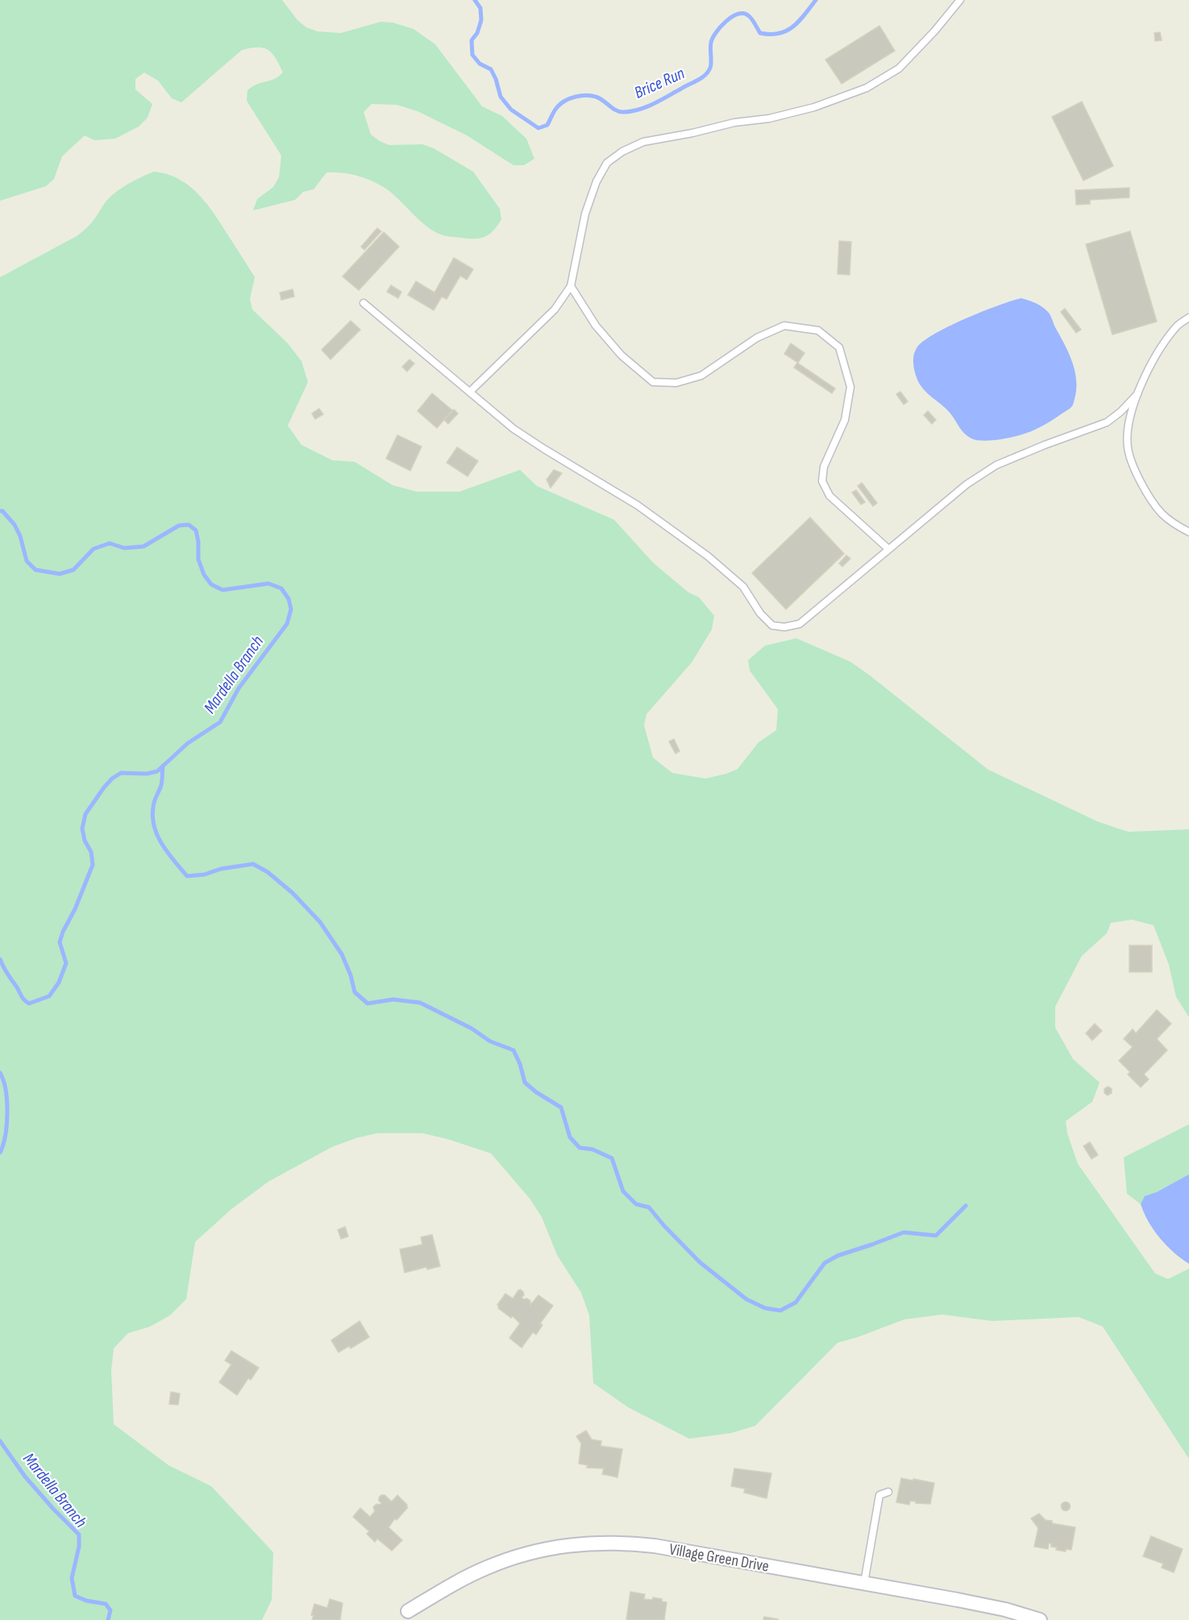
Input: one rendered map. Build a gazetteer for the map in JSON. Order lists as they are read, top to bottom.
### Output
{
  "streets": {
    "street": ["Village Green Drive"]
  },
  "water": ["Brice Run", "Mardella Branch"]
}
